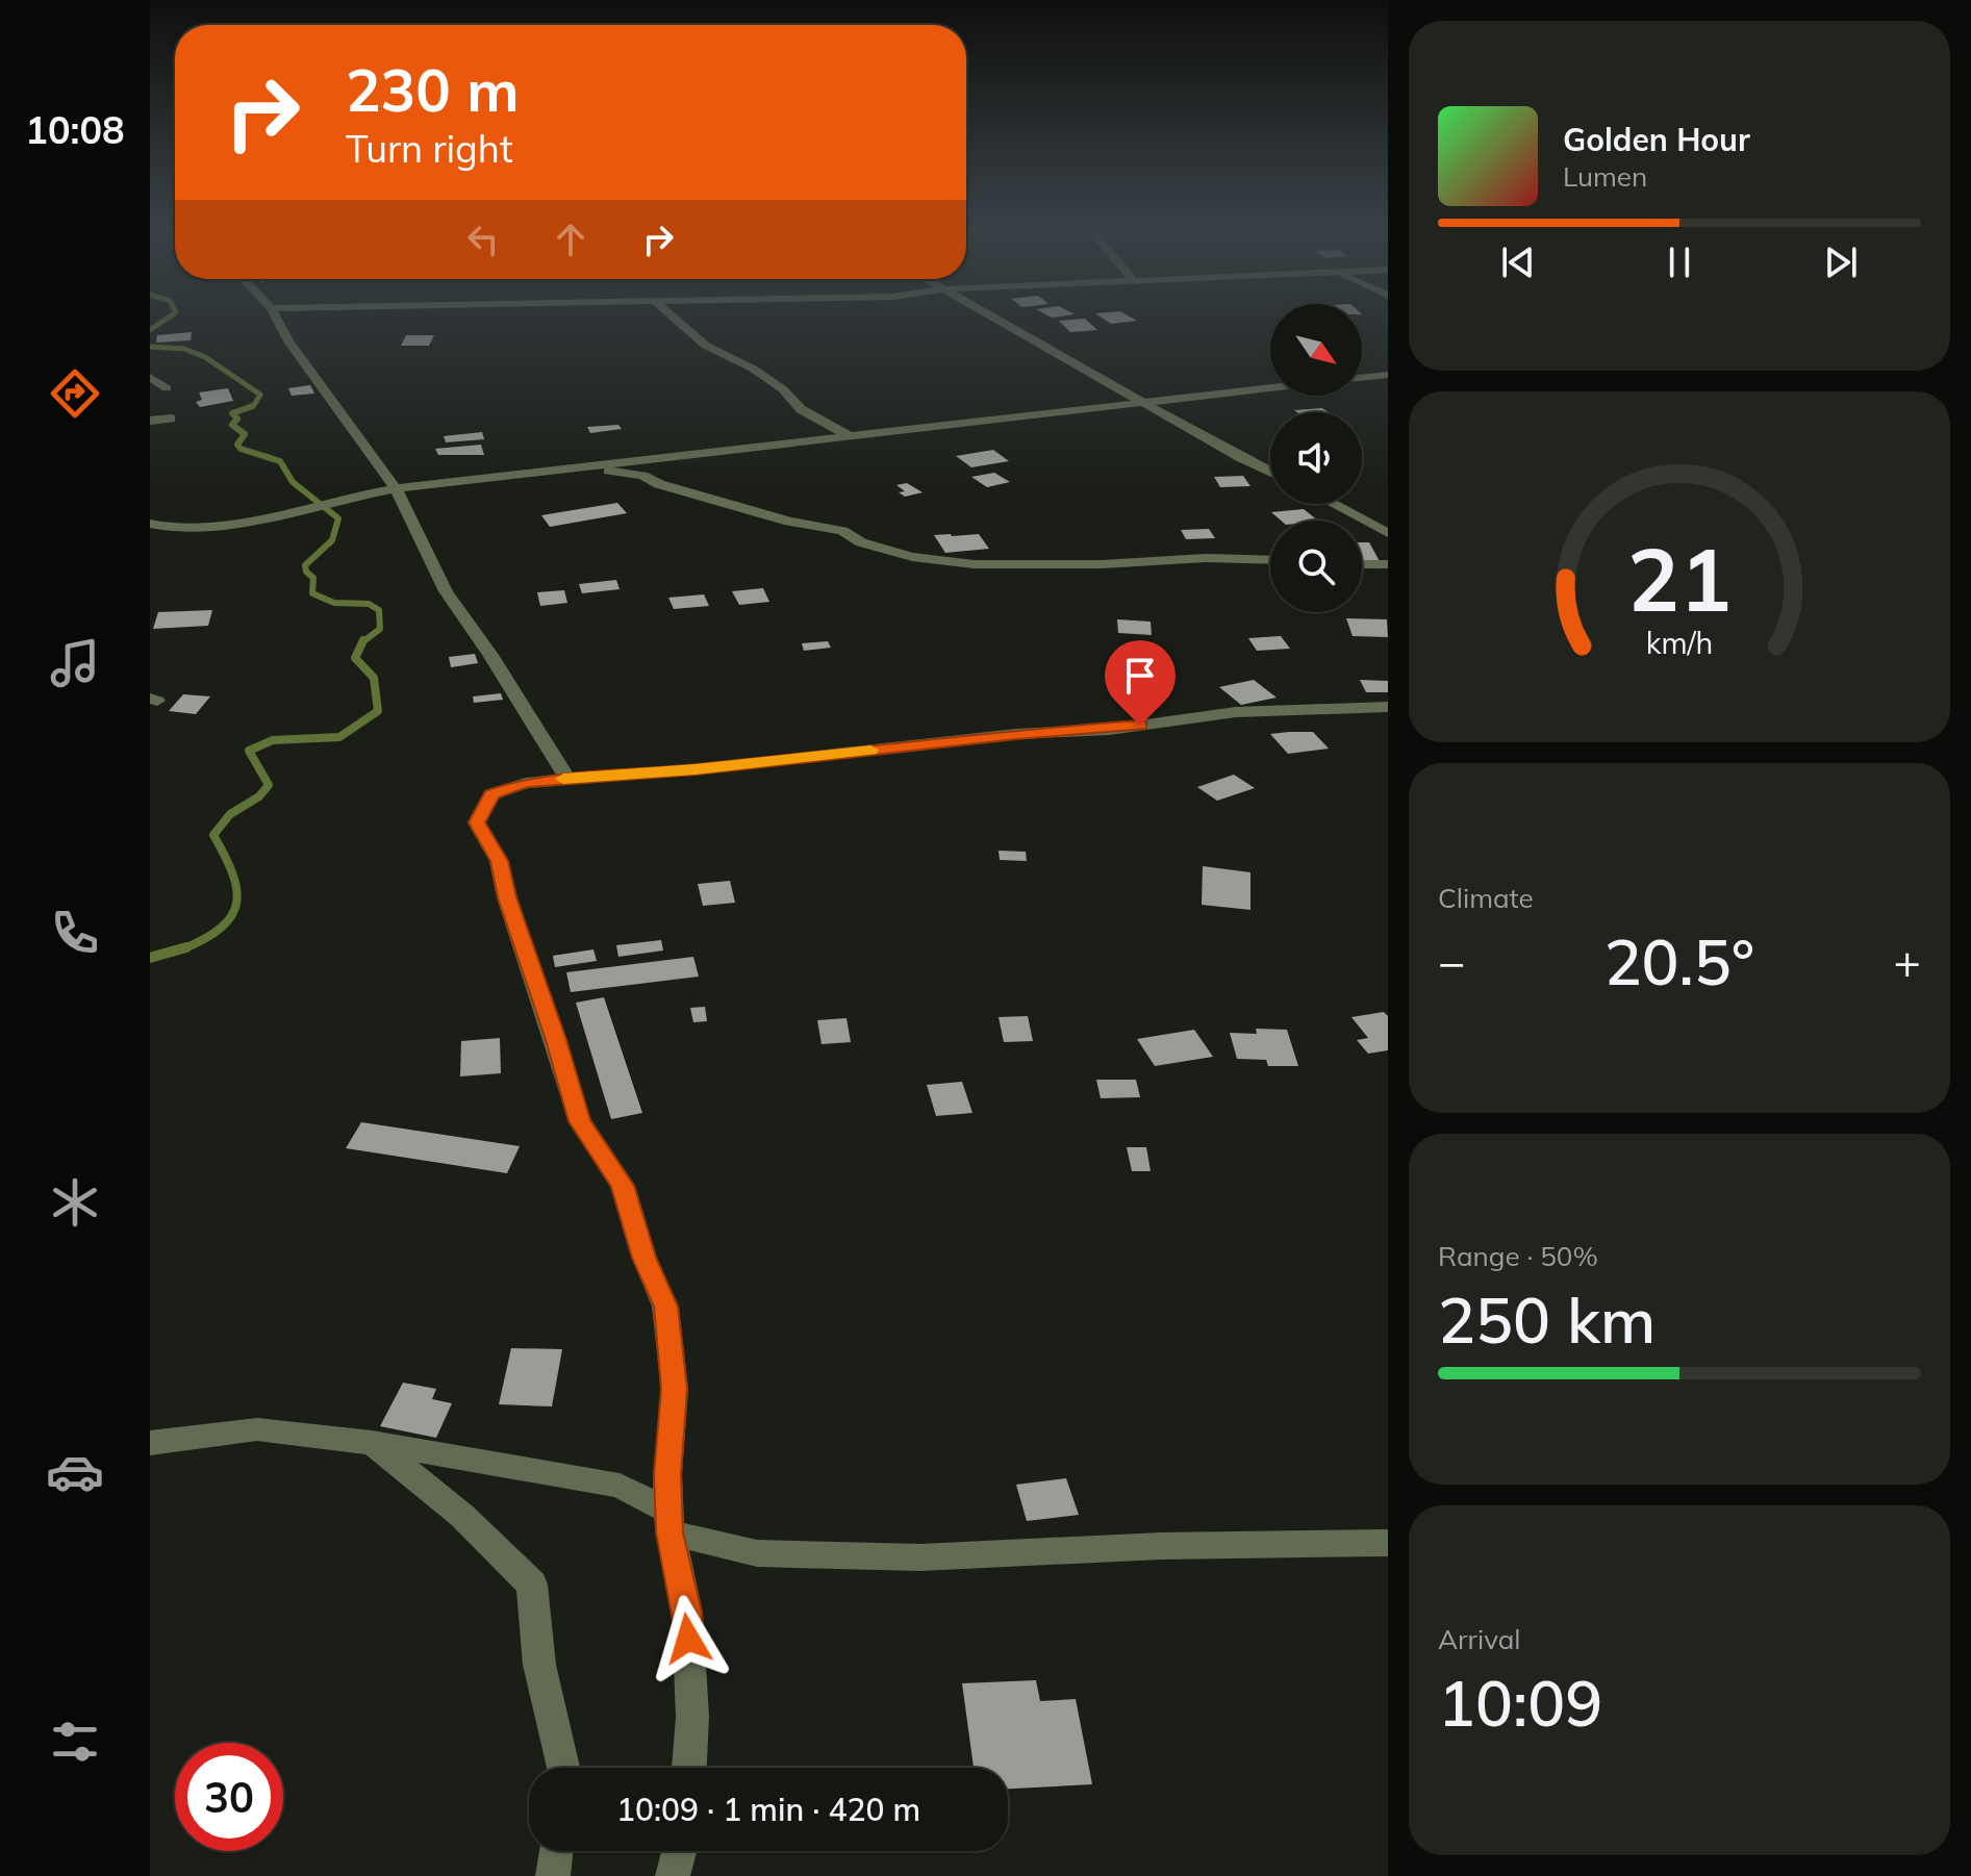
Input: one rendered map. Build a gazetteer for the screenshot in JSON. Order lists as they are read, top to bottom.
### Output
{
  "north": "bottom right",
  "page": {
    "tabs": "10:08",
    "turn": ["230 m", "Turn right"],
    "song": ["Golden Hour", "Lumen"],
    "tile": [
      "Climate",
      ["Range · 50%", "250 km"],
      ["Arrival", "10:09"]
    ],
    "heat": ["−", "20.5°", "+"],
    "limit": "30",
    "trip": "10:09 · 1 min · 420 m",
    "gauge": ["21", "km/h"]
  }
}
